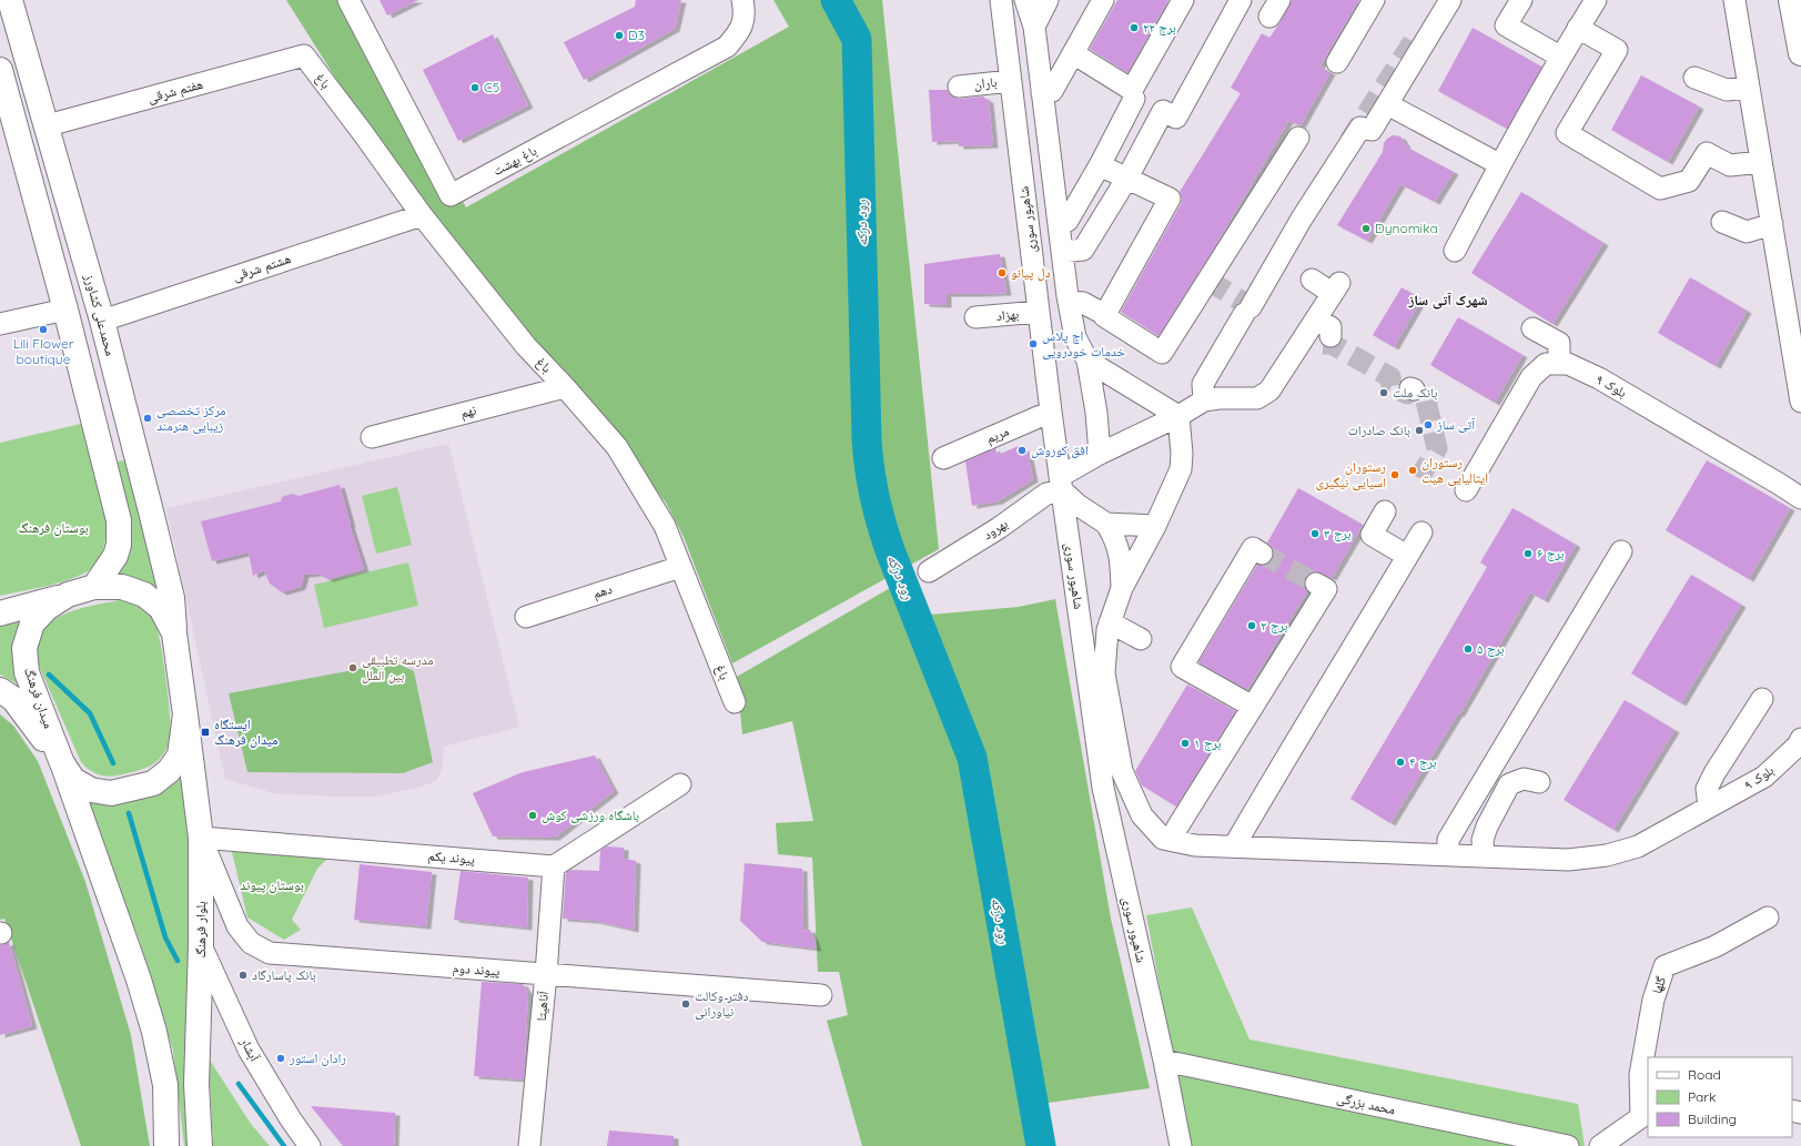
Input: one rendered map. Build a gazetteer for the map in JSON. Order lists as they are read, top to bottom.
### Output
{
  "streets": {
    "main road": ["محمدعلی کشاورز", "میدان فرهنگ", "بلوار فرهنگ"],
    "street": [
      "باغ",
      "باران",
      "هفتم شرقی",
      "باغ بهشت",
      "شاهپور سوری",
      "هشتم شرقی",
      "بهزاد",
      "بلوک ۹",
      "نهم",
      "مریم",
      "بهرود",
      "دهم",
      "پیوند یکم",
      "پیوند دوم",
      "گلها",
      "آناهیتا",
      "آبشار",
      "محمد بزرگی"
    ]
  },
  "crossings": [
    ["باغ", "هفتم شرقی"],
    ["باغ", "هشتم شرقی"],
    ["باغ", "نهم"],
    ["باغ", "دهم"],
    ["باران", "شاهپور سوری"],
    ["هفتم شرقی", "محمدعلی کشاورز"],
    ["شاهپور سوری", "بهزاد"],
    ["شاهپور سوری", "مریم"],
    ["شاهپور سوری", "بهرود"],
    ["شاهپور سوری", "محمد بزرگی"],
    ["هشتم شرقی", "محمدعلی کشاورز"],
    ["محمدعلی کشاورز", "میدان فرهنگ"],
    ["میدان فرهنگ", "بلوار فرهنگ"],
    ["پیوند یکم", "بلوار فرهنگ"],
    ["پیوند یکم", "پیوند دوم"],
    ["پیوند یکم", "آناهیتا"],
    ["بلوار فرهنگ", "پیوند دوم"],
    ["بلوار فرهنگ", "آبشار"],
    ["پیوند دوم", "آناهیتا"]
  ],
  "districts": ["شهرک آتی ساز"],
  "water": ["رود درکه"],
  "parks": ["بوستان فرهنگ", "بوستان پیوند"],
  "places": {
    "other": [
      "برج ۲۲",
      "D3",
      "C5",
      "Dynomika",
      "دل پیانو",
      "Lili Flower boutique",
      "اچ پلاس خدمات خودرویی",
      "بانک ملت",
      "مرکز تخصصی زیبایی هنرمند",
      "آتی ساز",
      "بانک صادرات",
      "افق کوروش",
      "رستوران ایتالیایی هیت",
      "رستوران اسیایی نیگیری",
      "برج ۳",
      "برج ۶",
      "برج ۲",
      "برج ۵",
      "مدرسه تطبیقی بین الملل",
      "برج ۱",
      "برج ۴",
      "باشگاه ورزشی کوش",
      "بانک پاسارگاد",
      "دفتر وکالت نیاورانی",
      "رادان استور"
    ],
    "transit": ["ایستگاه میدان فرهنگ"]
  },
  "legend": ["Road", "Park", "Building"]
}
